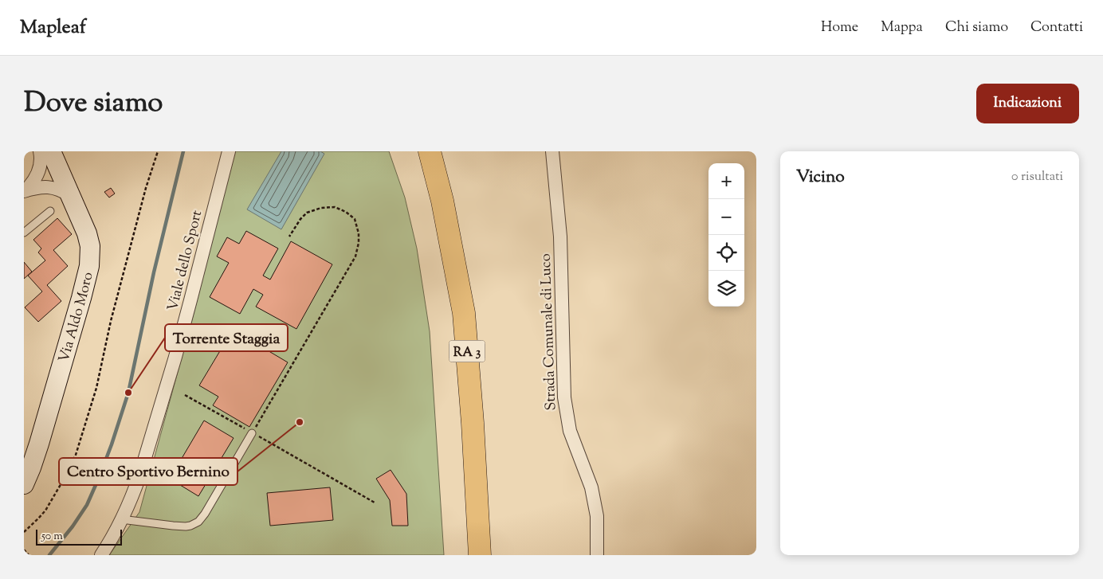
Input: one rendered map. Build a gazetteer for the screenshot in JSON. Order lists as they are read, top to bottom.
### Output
{
  "streets": {
    "highway": ["RA 3"],
    "street": ["Viale dello Sport", "Via Aldo Moro", "Strada Comunale di Luco"]
  },
  "places": ["Torrente Staggia", "Centro Sportivo Bernino"],
  "scale_bar": "50 m",
  "page": {
    "header": "Mapleaf",
    "nav": [
      "Home",
      "Mappa",
      "Chi siamo",
      "Contatti"
    ],
    "title": "Dove siamo",
    "buttons": "Indicazioni",
    "heading": ["Vicino", "0 risultati"],
    "map_buttons": ["+", "−"],
    "scale": "50 m"
  }
}
